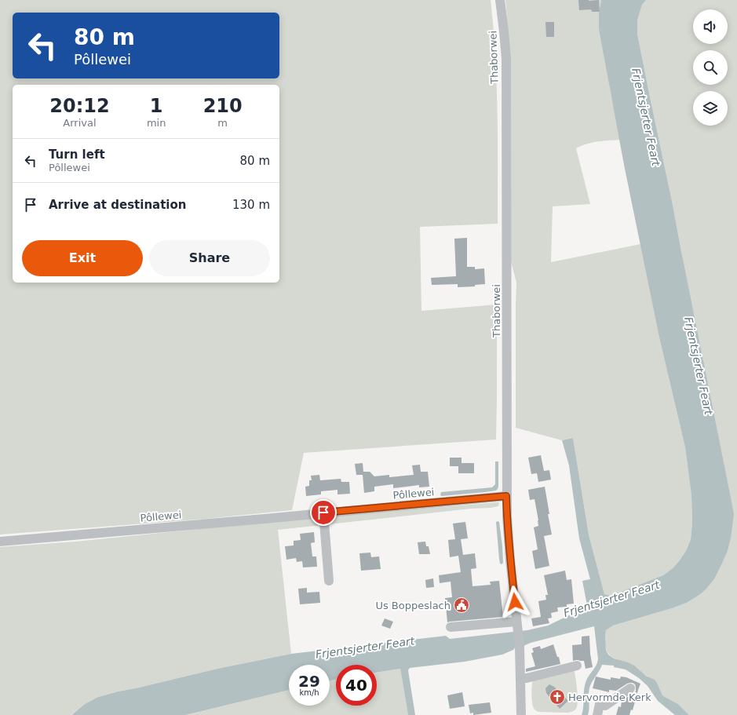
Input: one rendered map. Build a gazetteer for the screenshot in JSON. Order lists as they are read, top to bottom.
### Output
{
  "streets": {
    "street": ["Thaborwei", "Pôllewei"]
  },
  "crossings": [
    ["Thaborwei", "Pôllewei"]
  ],
  "water": ["Frjentsjerter Feart"],
  "places": {
    "public building": ["Us Boppeslach"],
    "church": ["Hervormde Kerk"]
  },
  "page": {
    "turn": ["80 m", "Pôllewei"],
    "eta": [
      "20:12",
      "Arrival",
      "1",
      "min",
      "210",
      "m"
    ],
    "list": [
      {
        "name": "Turn left",
        "note": "Pôllewei",
        "value": "80 m"
      },
      {
        "name": "Arrive at destination",
        "value": "130 m"
      }
    ],
    "buttons": ["Exit", "Share"],
    "speed": "29 km/h",
    "limit": "40"
  }
}
